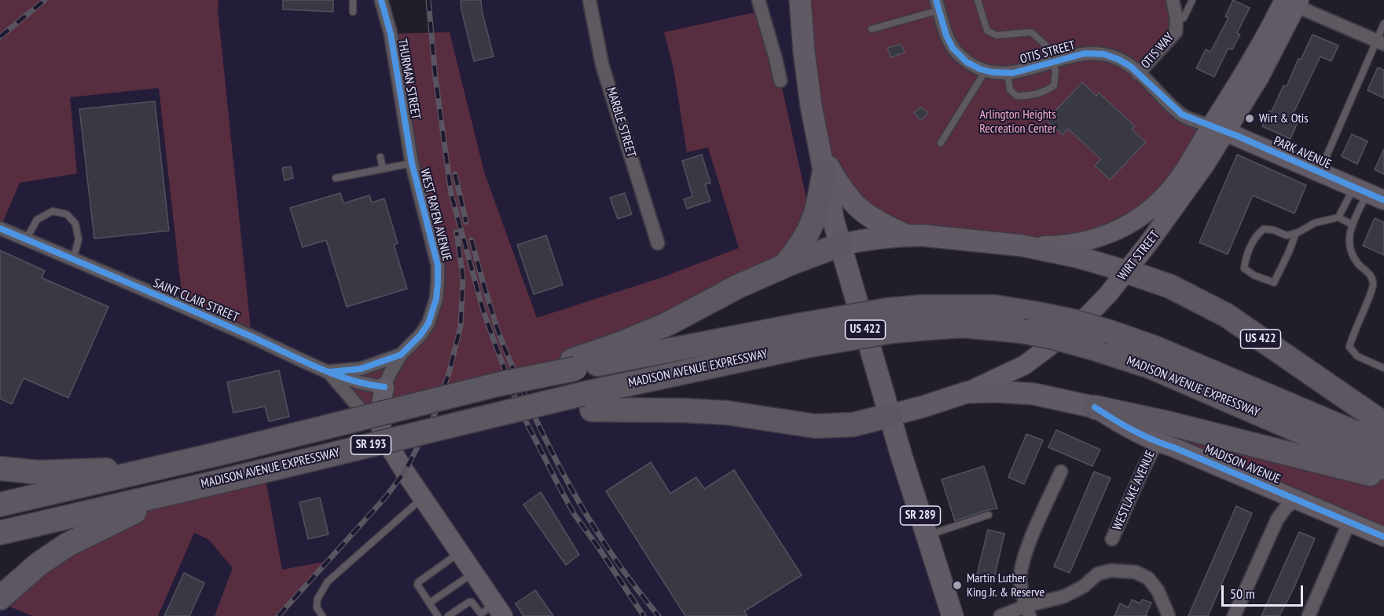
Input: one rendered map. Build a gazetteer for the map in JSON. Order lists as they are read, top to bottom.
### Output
{
  "streets": {
    "highway": ["US 422", "MADISON AVENUE EXPRESSWAY", "SR 193"],
    "main road": [
      "PARK AVENUE",
      "WIRT STREET",
      "MADISON AVENUE",
      "SR 289"
    ],
    "street": [
      "OTIS WAY",
      "OTIS STREET",
      "THURMAN STREET",
      "MARBLE STREET",
      "WEST RAYEN AVENUE",
      "SAINT CLAIR STREET",
      "WESTLAKE AVENUE"
    ]
  },
  "crossings": [
    ["OTIS WAY", "OTIS STREET"],
    ["OTIS STREET", "PARK AVENUE"],
    ["OTIS STREET", "WIRT STREET"],
    ["THURMAN STREET", "WEST RAYEN AVENUE"],
    ["PARK AVENUE", "WIRT STREET"],
    ["WEST RAYEN AVENUE", "SAINT CLAIR STREET"],
    ["WIRT STREET", "US 422"],
    ["WIRT STREET", "SR 193"],
    ["WIRT STREET", "MADISON AVENUE"],
    ["WIRT STREET", "SR 289"],
    ["US 422", "SR 193"],
    ["US 422", "SR 289"],
    ["MADISON AVENUE EXPRESSWAY", "SR 193"],
    ["SR 193", "SR 289"],
    ["MADISON AVENUE", "WESTLAKE AVENUE"]
  ],
  "parks": ["Arlington Heights Recreation Center"],
  "places": ["Wirt & Otis", "Martin Luther King Jr. & Reserve"],
  "scale_bar": "50 m"
}
